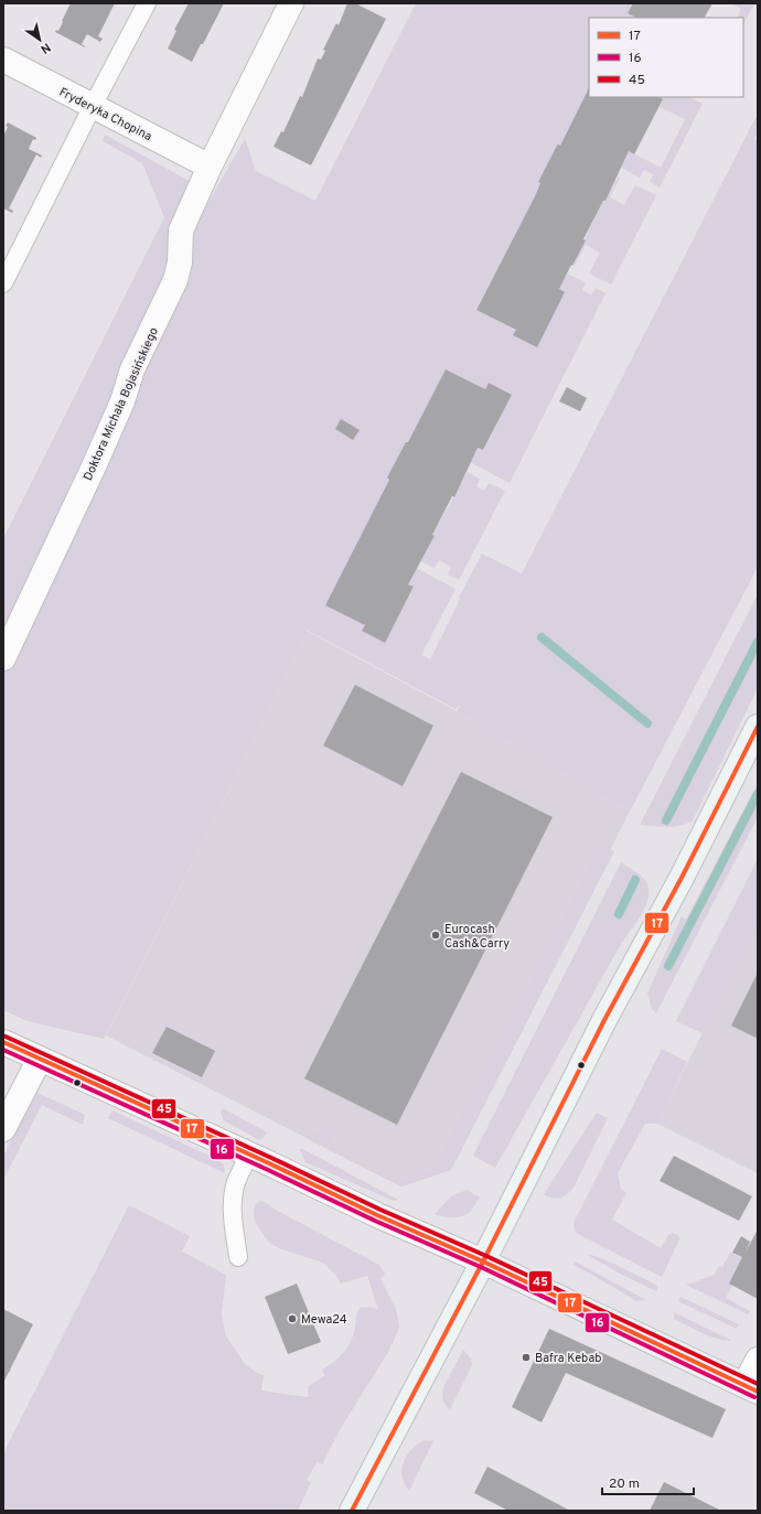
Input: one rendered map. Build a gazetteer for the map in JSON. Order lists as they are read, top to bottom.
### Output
{
  "streets": {
    "street": ["Fryderyka Chopina", "Doktora Michała Bojasińskiego"]
  },
  "crossings": [
    ["Fryderyka Chopina", "Doktora Michała Bojasińskiego"]
  ],
  "places": ["Eurocash Cash&Carry", "Mewa24", "Bafra Kebab"],
  "lines": ["transit line 17", "transit line 45", "transit line 16"],
  "legend": ["17", "16", "45"],
  "scale_bar": "20 m",
  "north": "bottom right"
}
